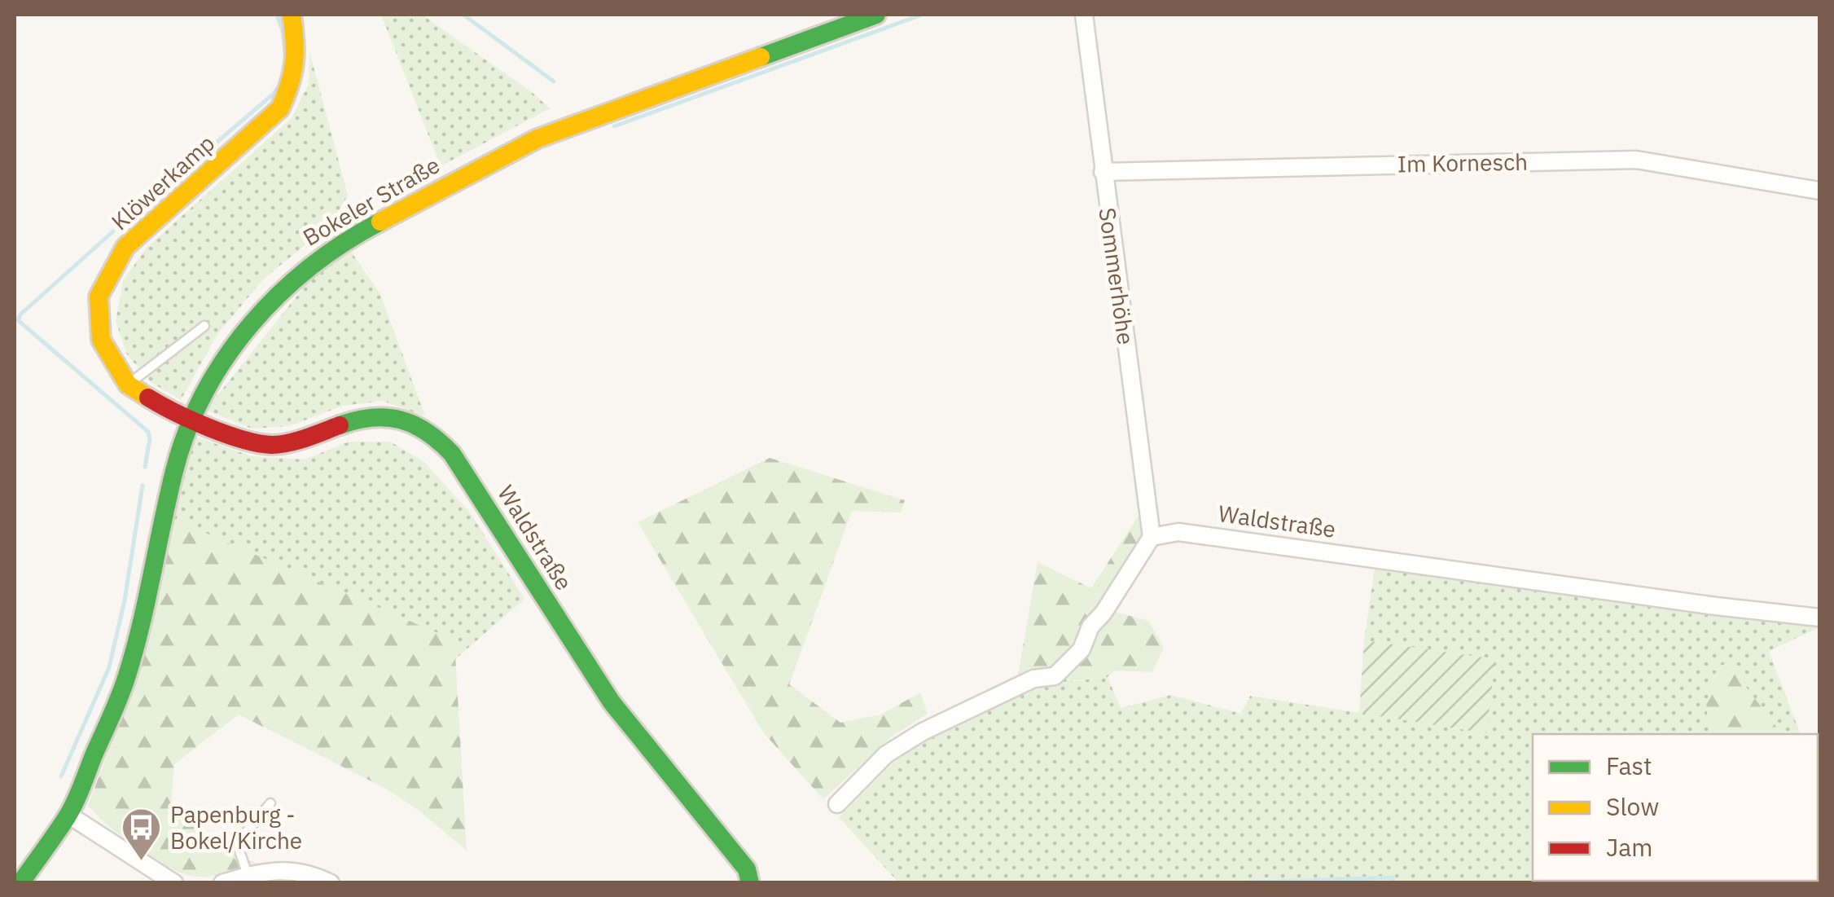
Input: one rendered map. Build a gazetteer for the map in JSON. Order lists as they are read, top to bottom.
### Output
{
  "streets": {
    "street": [
      "Im Kornesch",
      "Klöwerkamp",
      "Bokeler Straße",
      "Sommerhöhe",
      "Waldstraße"
    ]
  },
  "crossings": [
    ["Im Kornesch", "Sommerhöhe"],
    ["Klöwerkamp", "Bokeler Straße"],
    ["Klöwerkamp", "Waldstraße"],
    ["Bokeler Straße", "Waldstraße"],
    ["Sommerhöhe", "Waldstraße"]
  ],
  "places": {
    "bus stop": ["Papenburg - Bokel/Kirche"]
  },
  "legend": ["Fast", "Slow", "Jam"]
}
